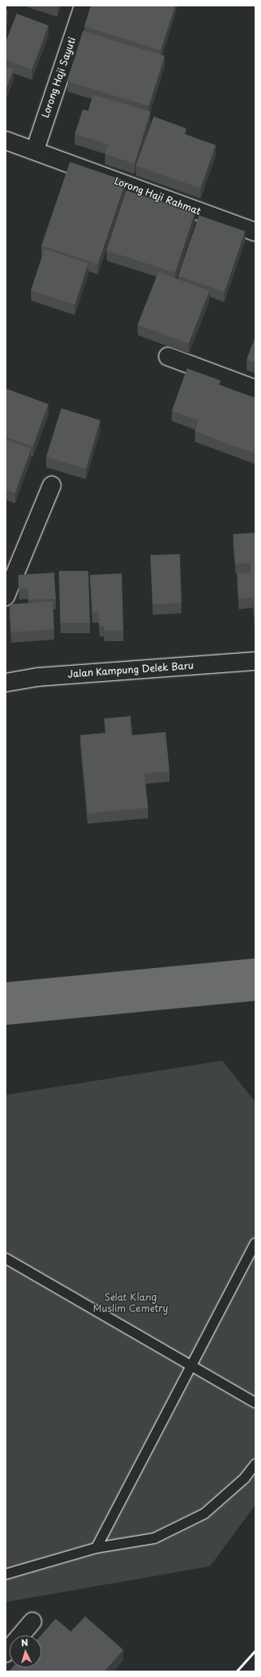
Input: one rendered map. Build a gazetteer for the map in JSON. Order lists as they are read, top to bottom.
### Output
{
  "streets": {
    "street": ["Lorong Haji Sayuti", "Lorong Haji Rahmat", "Jalan Kampung Delek Baru"]
  },
  "crossings": [
    ["Lorong Haji Sayuti", "Lorong Haji Rahmat"]
  ],
  "parks": ["Selat Klang Muslim Cemetry"],
  "north": "top"
}
